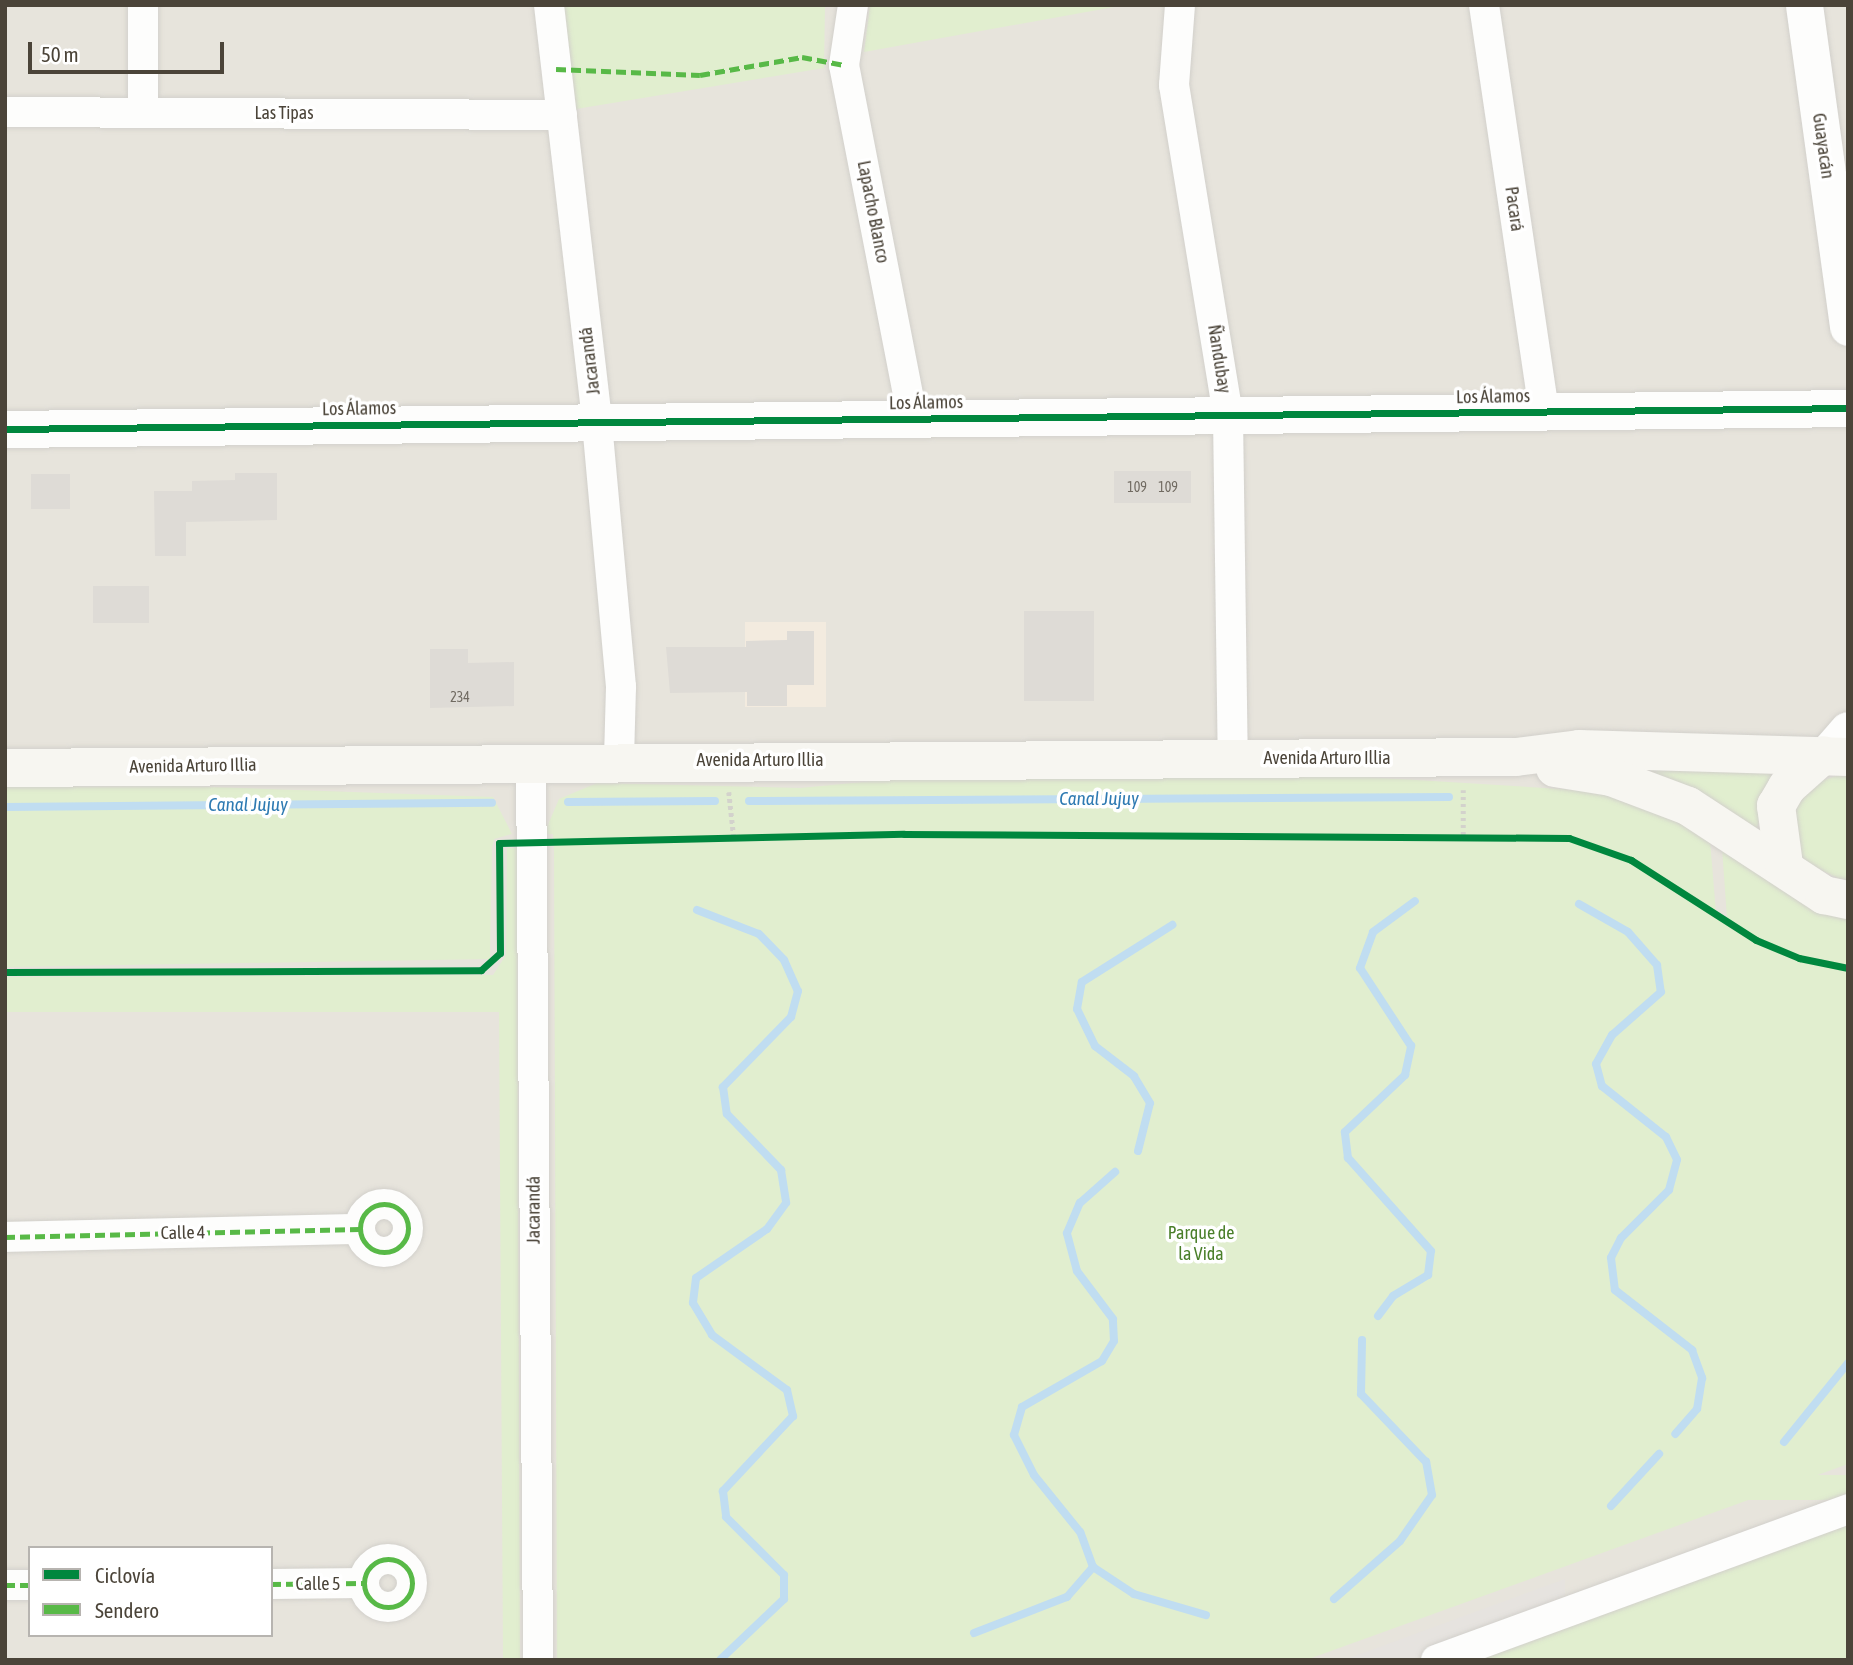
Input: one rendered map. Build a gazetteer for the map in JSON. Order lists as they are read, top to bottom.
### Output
{
  "streets": {
    "main road": ["Avenida Arturo Illia"],
    "street": [
      "Las Tipas",
      "Guayacán",
      "Pacará",
      "Lapacho Blanco",
      "Ñandubay",
      "Jacarandá",
      "Los Álamos",
      "Calle 4",
      "Calle 5"
    ]
  },
  "crossings": [
    ["Las Tipas", "Jacarandá"],
    ["Pacará", "Los Álamos"],
    ["Lapacho Blanco", "Los Álamos"],
    ["Ñandubay", "Los Álamos"],
    ["Ñandubay", "Avenida Arturo Illia"],
    ["Jacarandá", "Los Álamos"],
    ["Jacarandá", "Avenida Arturo Illia"]
  ],
  "water": ["Canal Jujuy"],
  "parks": ["Parque de la Vida"],
  "house_numbers": ["109", "109", "234"],
  "legend": ["Ciclovía", "Sendero"],
  "scale_bar": "50 m"
}
